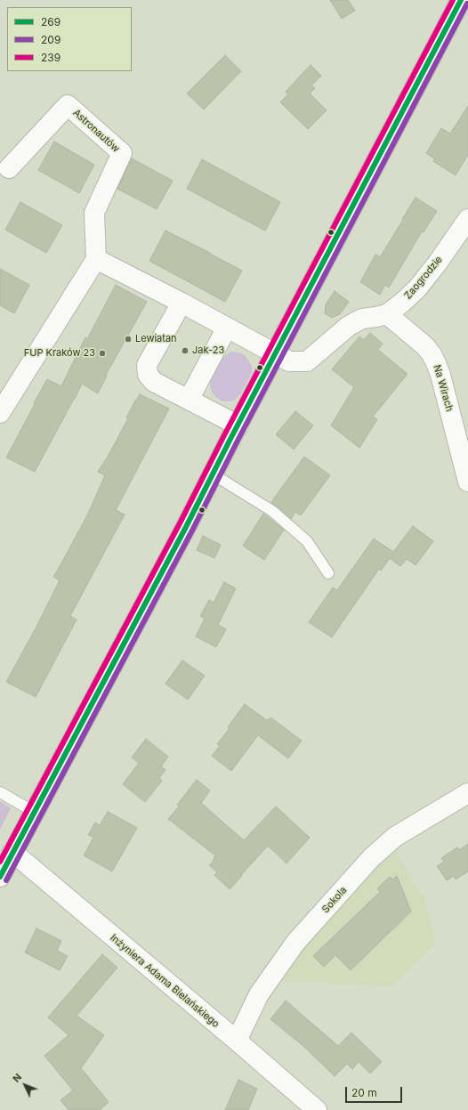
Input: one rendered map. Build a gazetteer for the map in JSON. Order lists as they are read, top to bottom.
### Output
{
  "streets": {
    "street": [
      "Astronautów",
      "Zaogrodzie",
      "Na Wirach",
      "Sokola",
      "Inżyniera Adama Bielańskiego"
    ]
  },
  "crossings": [
    ["Zaogrodzie", "Na Wirach"],
    ["Sokola", "Inżyniera Adama Bielańskiego"]
  ],
  "places": ["Lewiatan", "Jak-23", "FUP Kraków 23"],
  "lines": ["transit line 269", "transit line 239", "transit line 209"],
  "legend": ["269", "209", "239"],
  "scale_bar": "20 m",
  "north": "top left"
}
